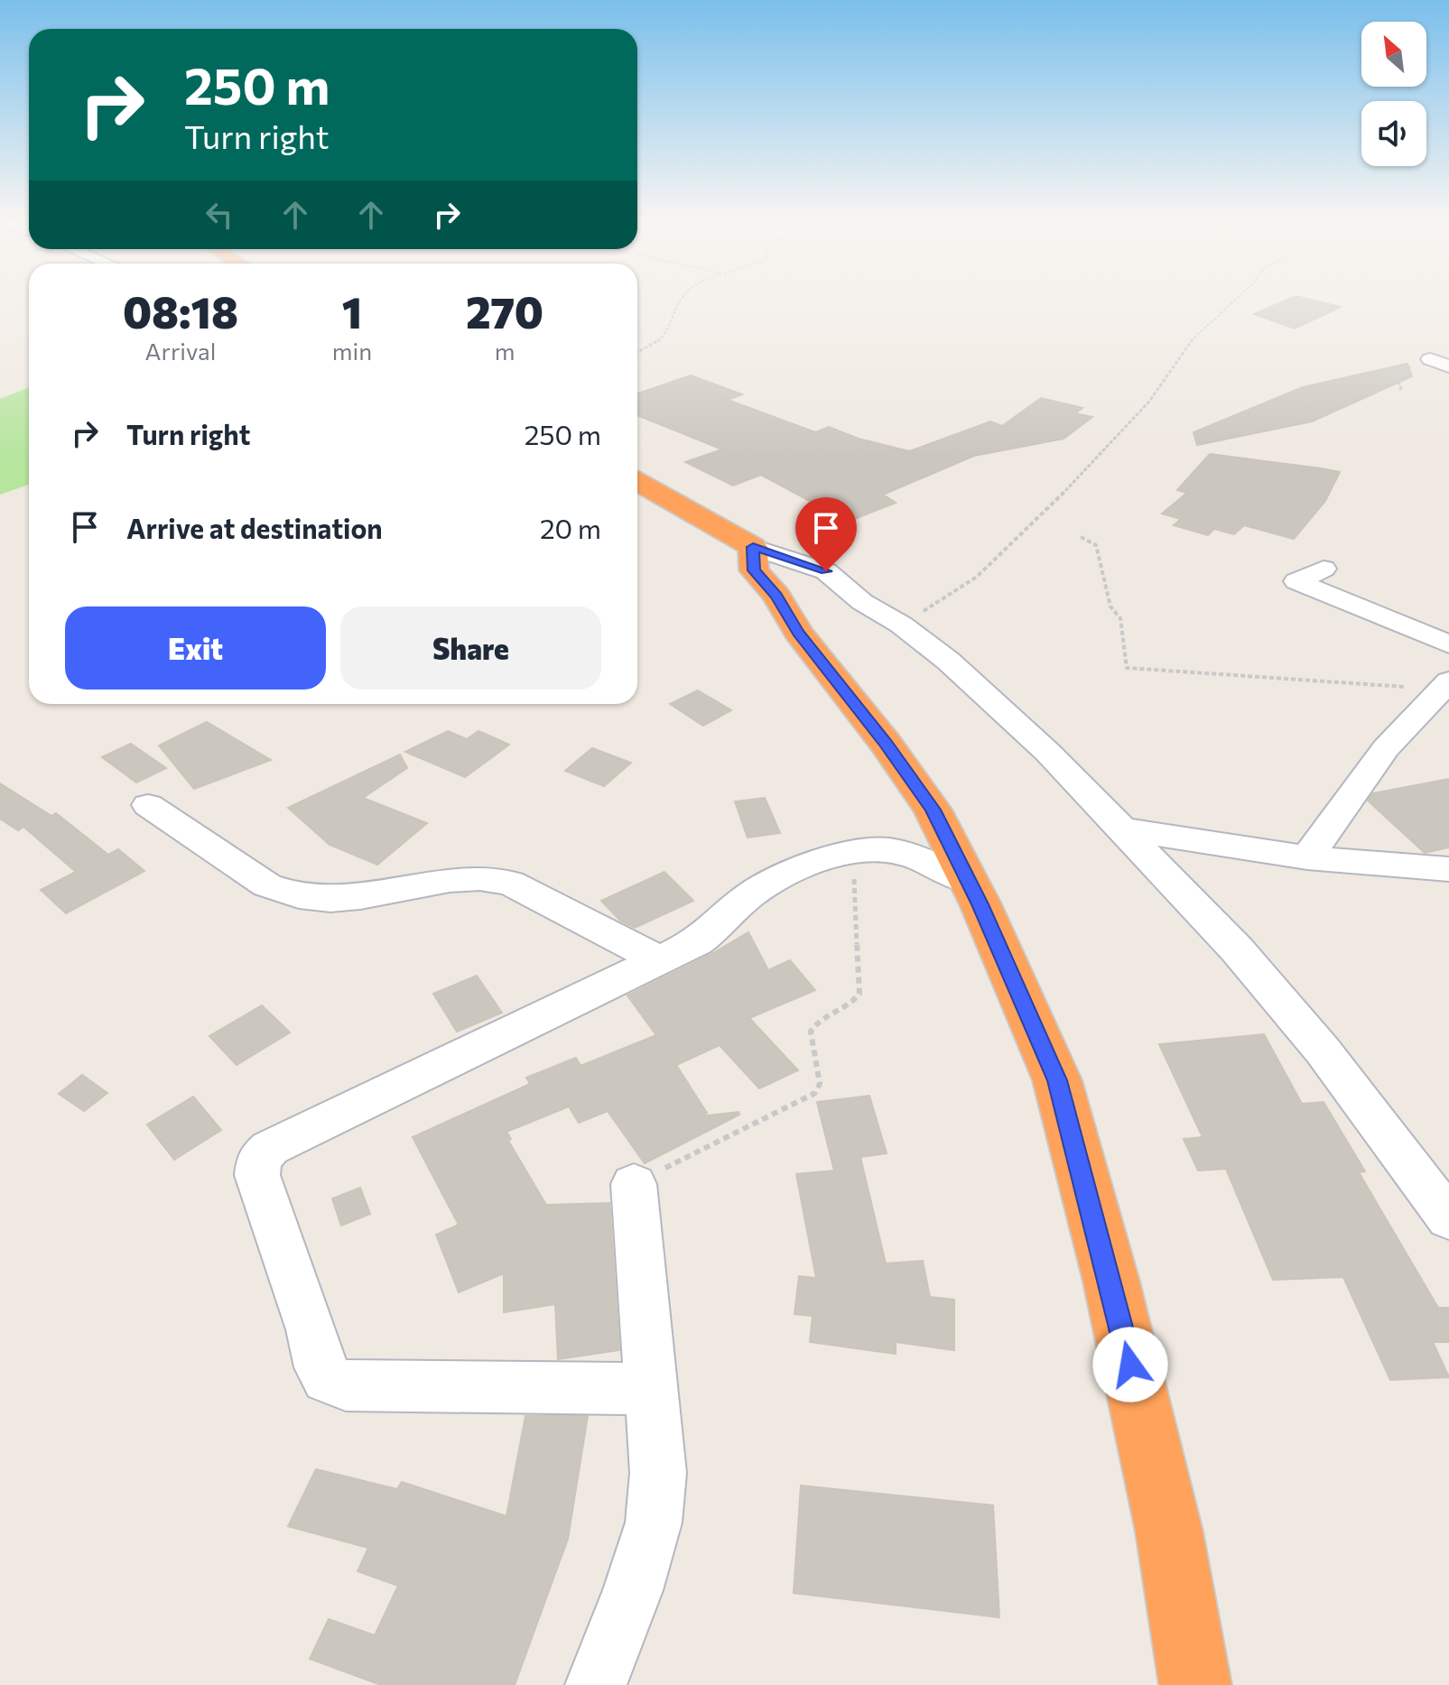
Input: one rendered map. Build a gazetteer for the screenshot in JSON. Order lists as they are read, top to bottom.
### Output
{
  "north": "top left",
  "page": {
    "turn": ["250 m", "Turn right"],
    "eta": [
      "08:18",
      "Arrival",
      "1",
      "min",
      "270",
      "m"
    ],
    "list": [
      {
        "name": "Turn right",
        "value": "250 m"
      },
      {
        "name": "Arrive at destination",
        "value": "20 m"
      }
    ],
    "buttons": ["Exit", "Share"]
  }
}
